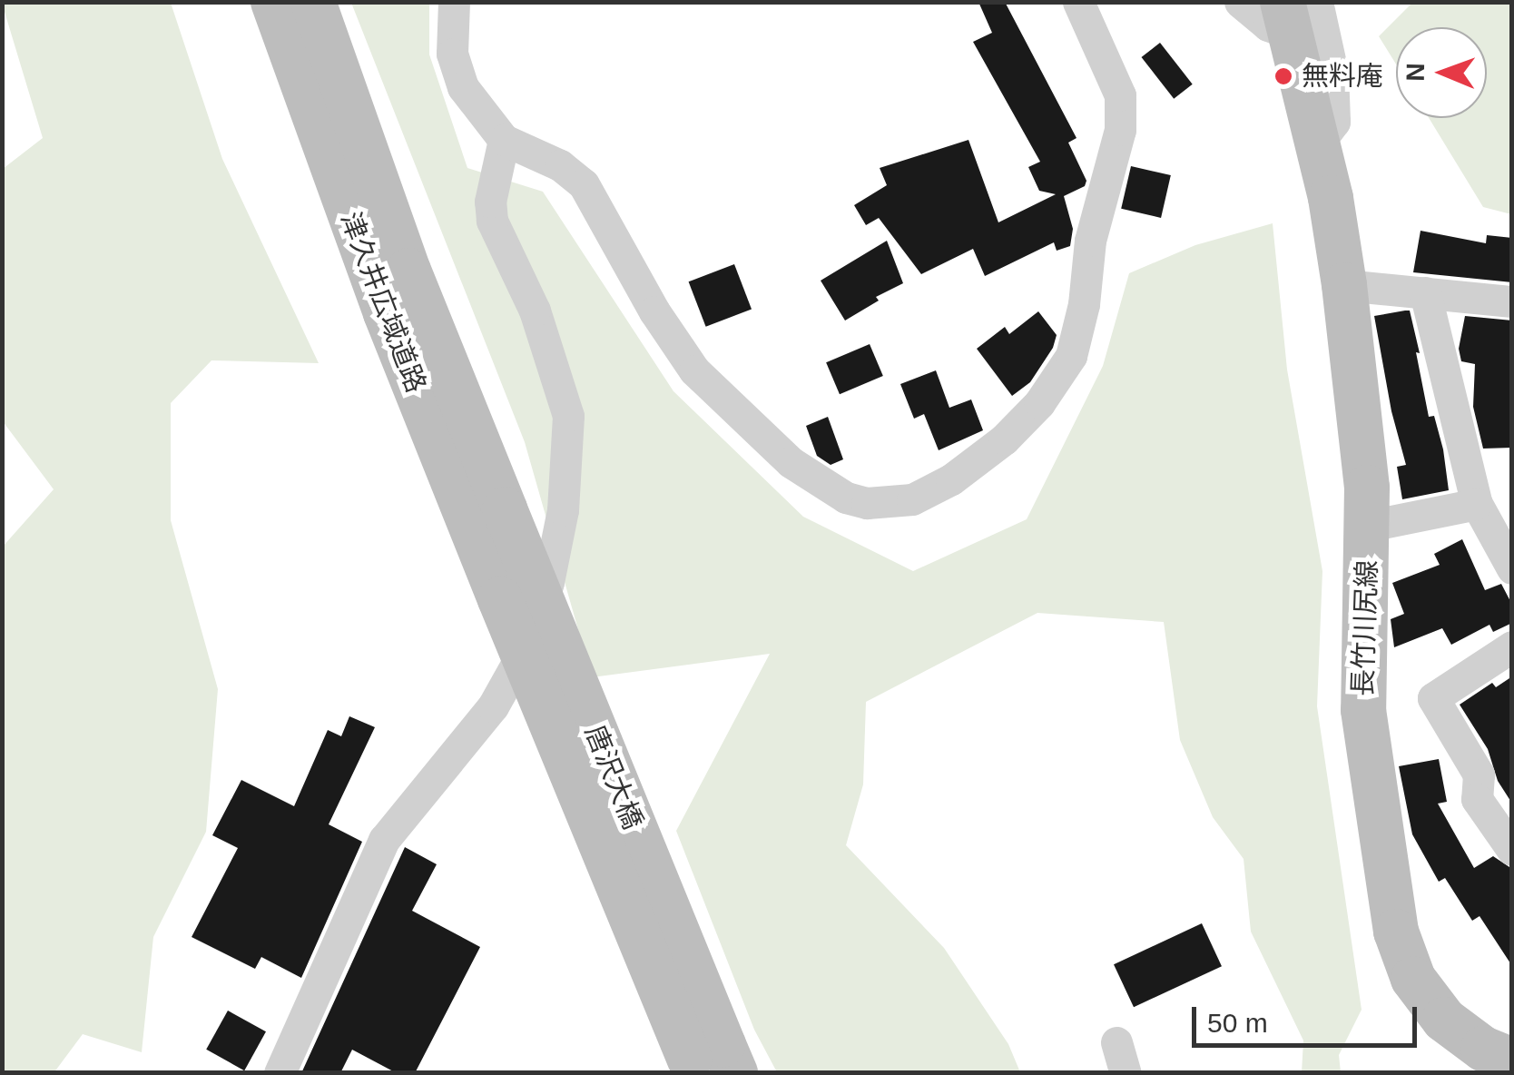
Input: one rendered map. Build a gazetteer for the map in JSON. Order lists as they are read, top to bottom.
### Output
{
  "streets": {
    "main road": ["津久井広域道路", "長竹川尻線", "唐沢大橋"]
  },
  "crossings": [
    ["津久井広域道路", "唐沢大橋"]
  ],
  "places": ["無料庵"],
  "scale_bar": "50 m",
  "north": "left"
}
